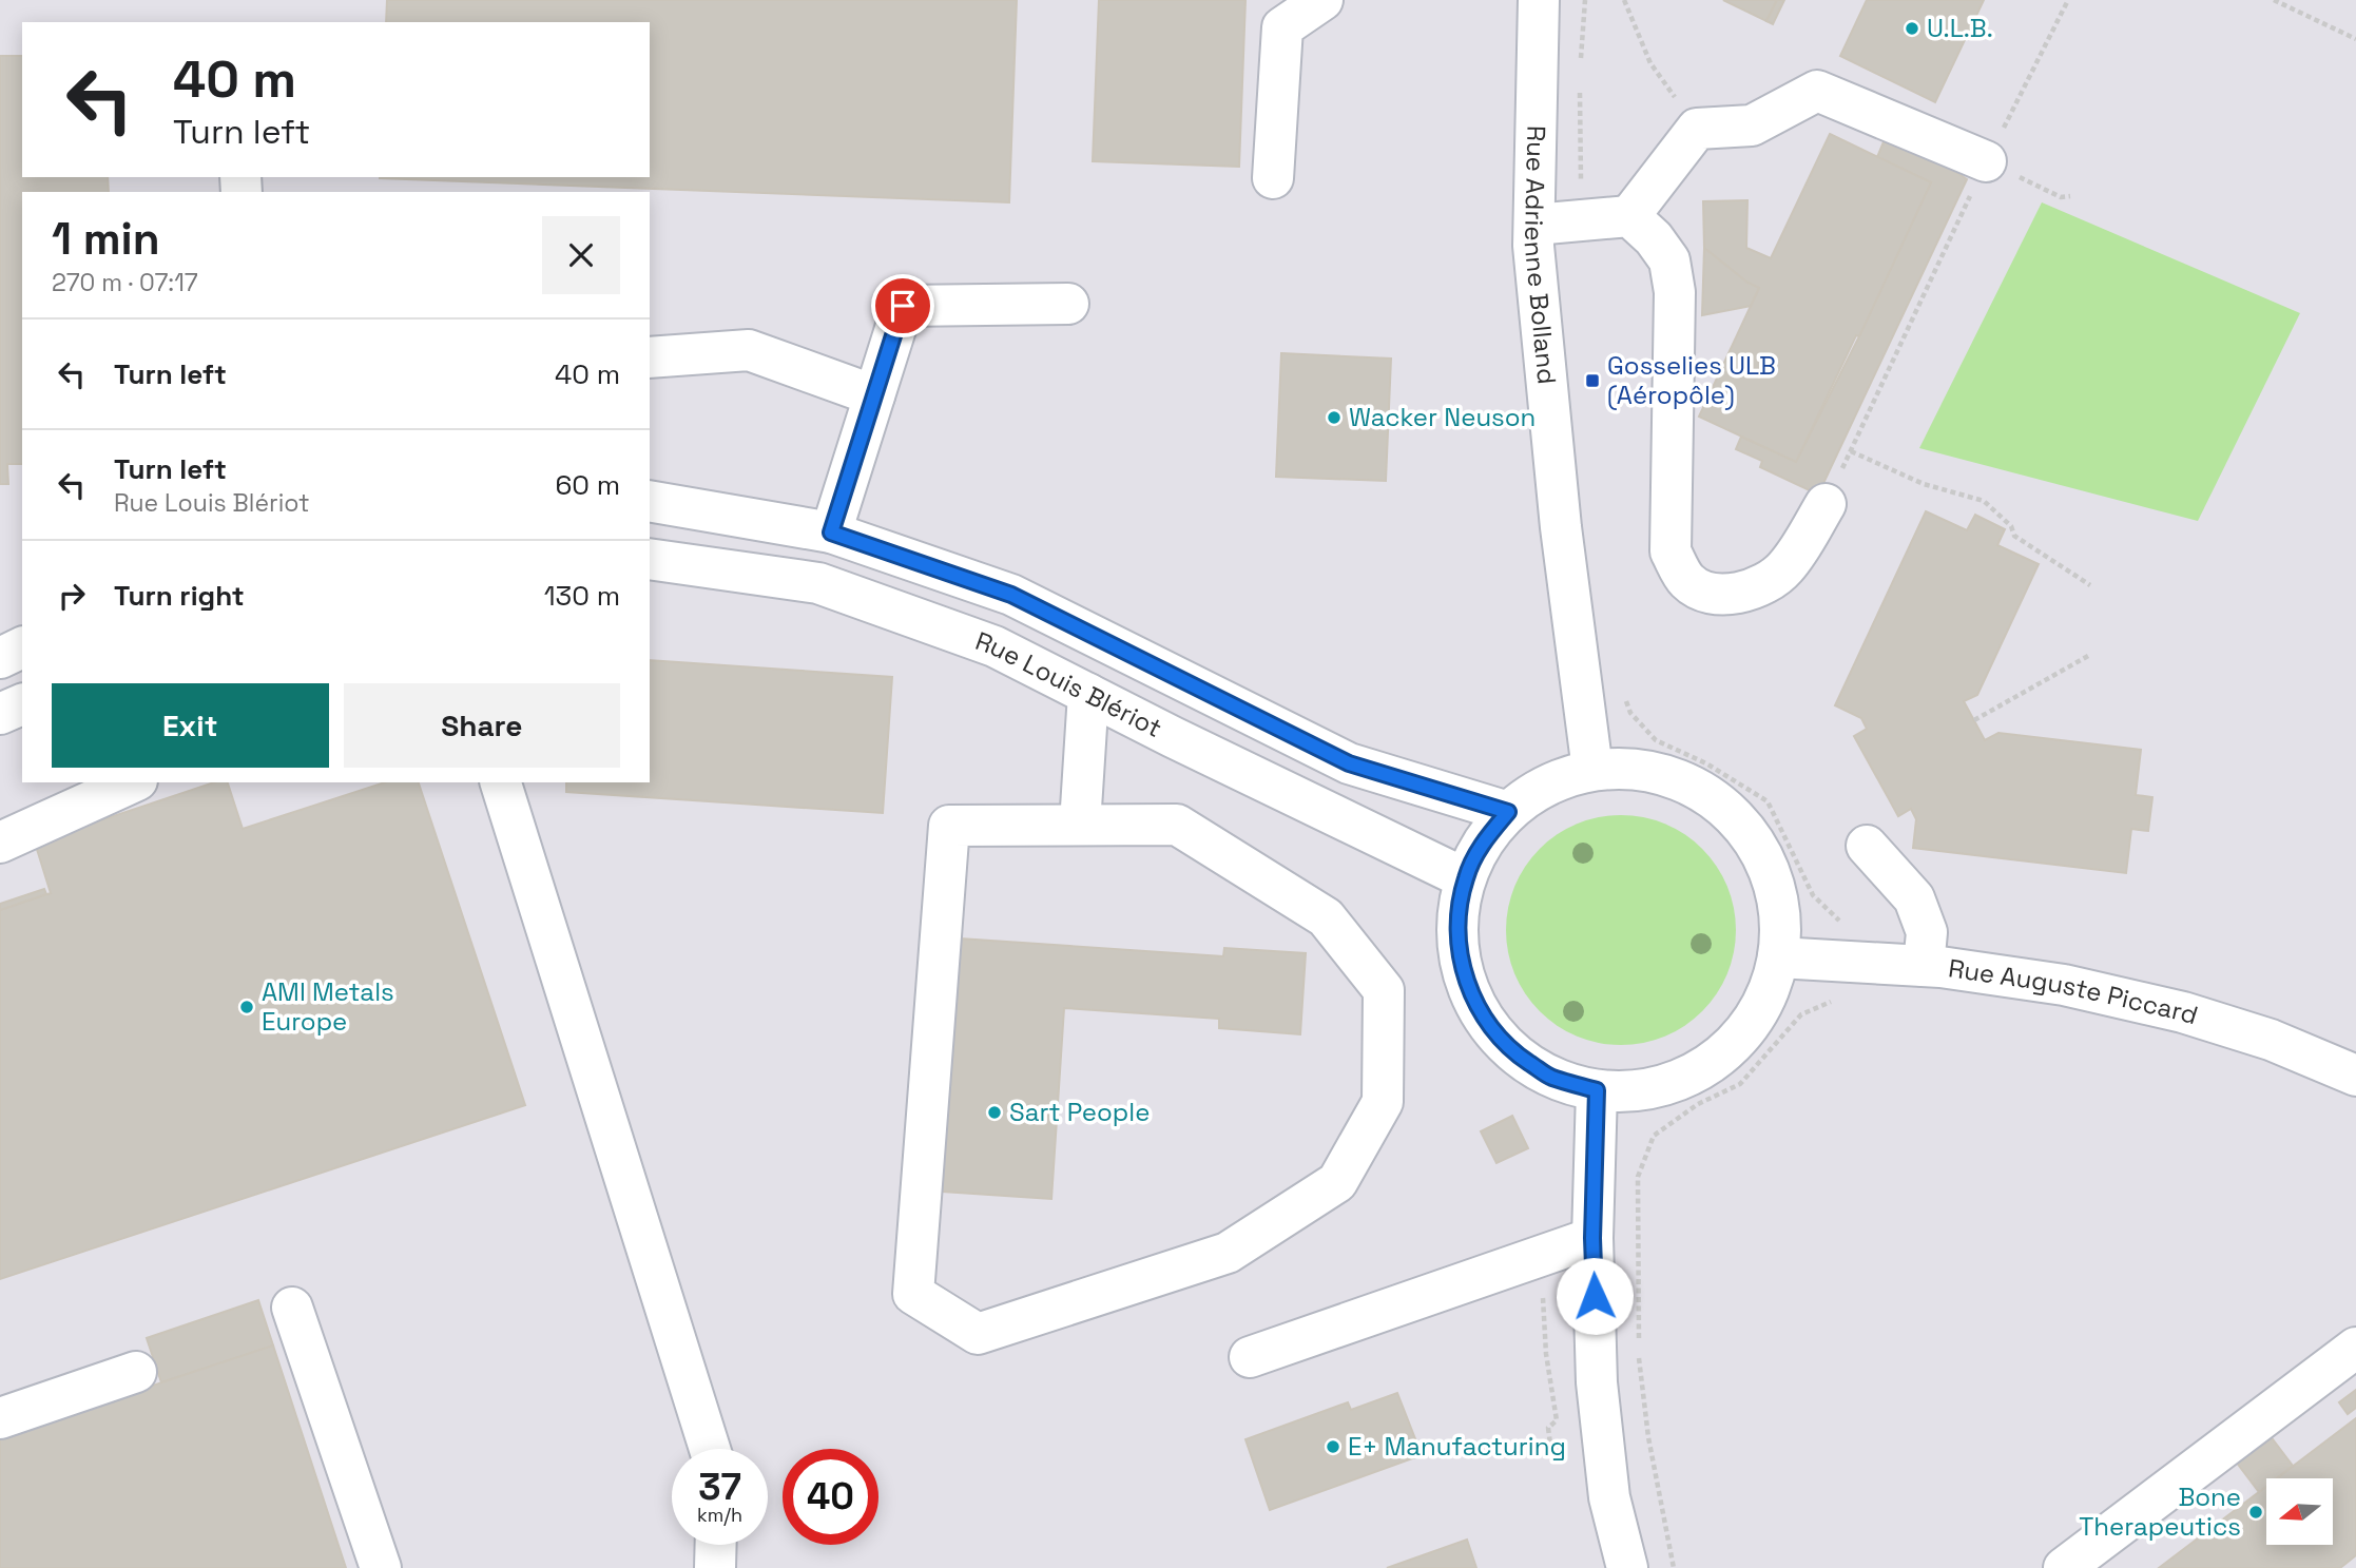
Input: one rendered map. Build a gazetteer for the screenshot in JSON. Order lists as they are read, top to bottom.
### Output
{
  "streets": {
    "street": ["Rue Adrienne Bolland", "Rue Louis Blériot", "Rue Auguste Piccard"]
  },
  "places": {
    "other": [
      "U.L.B.",
      "Wacker Neuson",
      "AMI Metals Europe",
      "Sart People",
      "E+ Manufacturing",
      "Bone Therapeutics"
    ],
    "transit": ["Gosselies ULB (Aéropôle)"]
  },
  "north": "left",
  "page": {
    "turn": ["40 m", "Turn left"],
    "heading": ["1 min", "270 m · 07:17"],
    "list": [
      {
        "name": "Turn left",
        "value": "40 m"
      },
      {
        "name": "Turn left",
        "note": "Rue Louis Blériot",
        "value": "60 m"
      },
      {
        "name": "Turn right",
        "value": "130 m"
      }
    ],
    "buttons": ["Exit", "Share"],
    "speed": "37 km/h",
    "limit": "40"
  }
}
